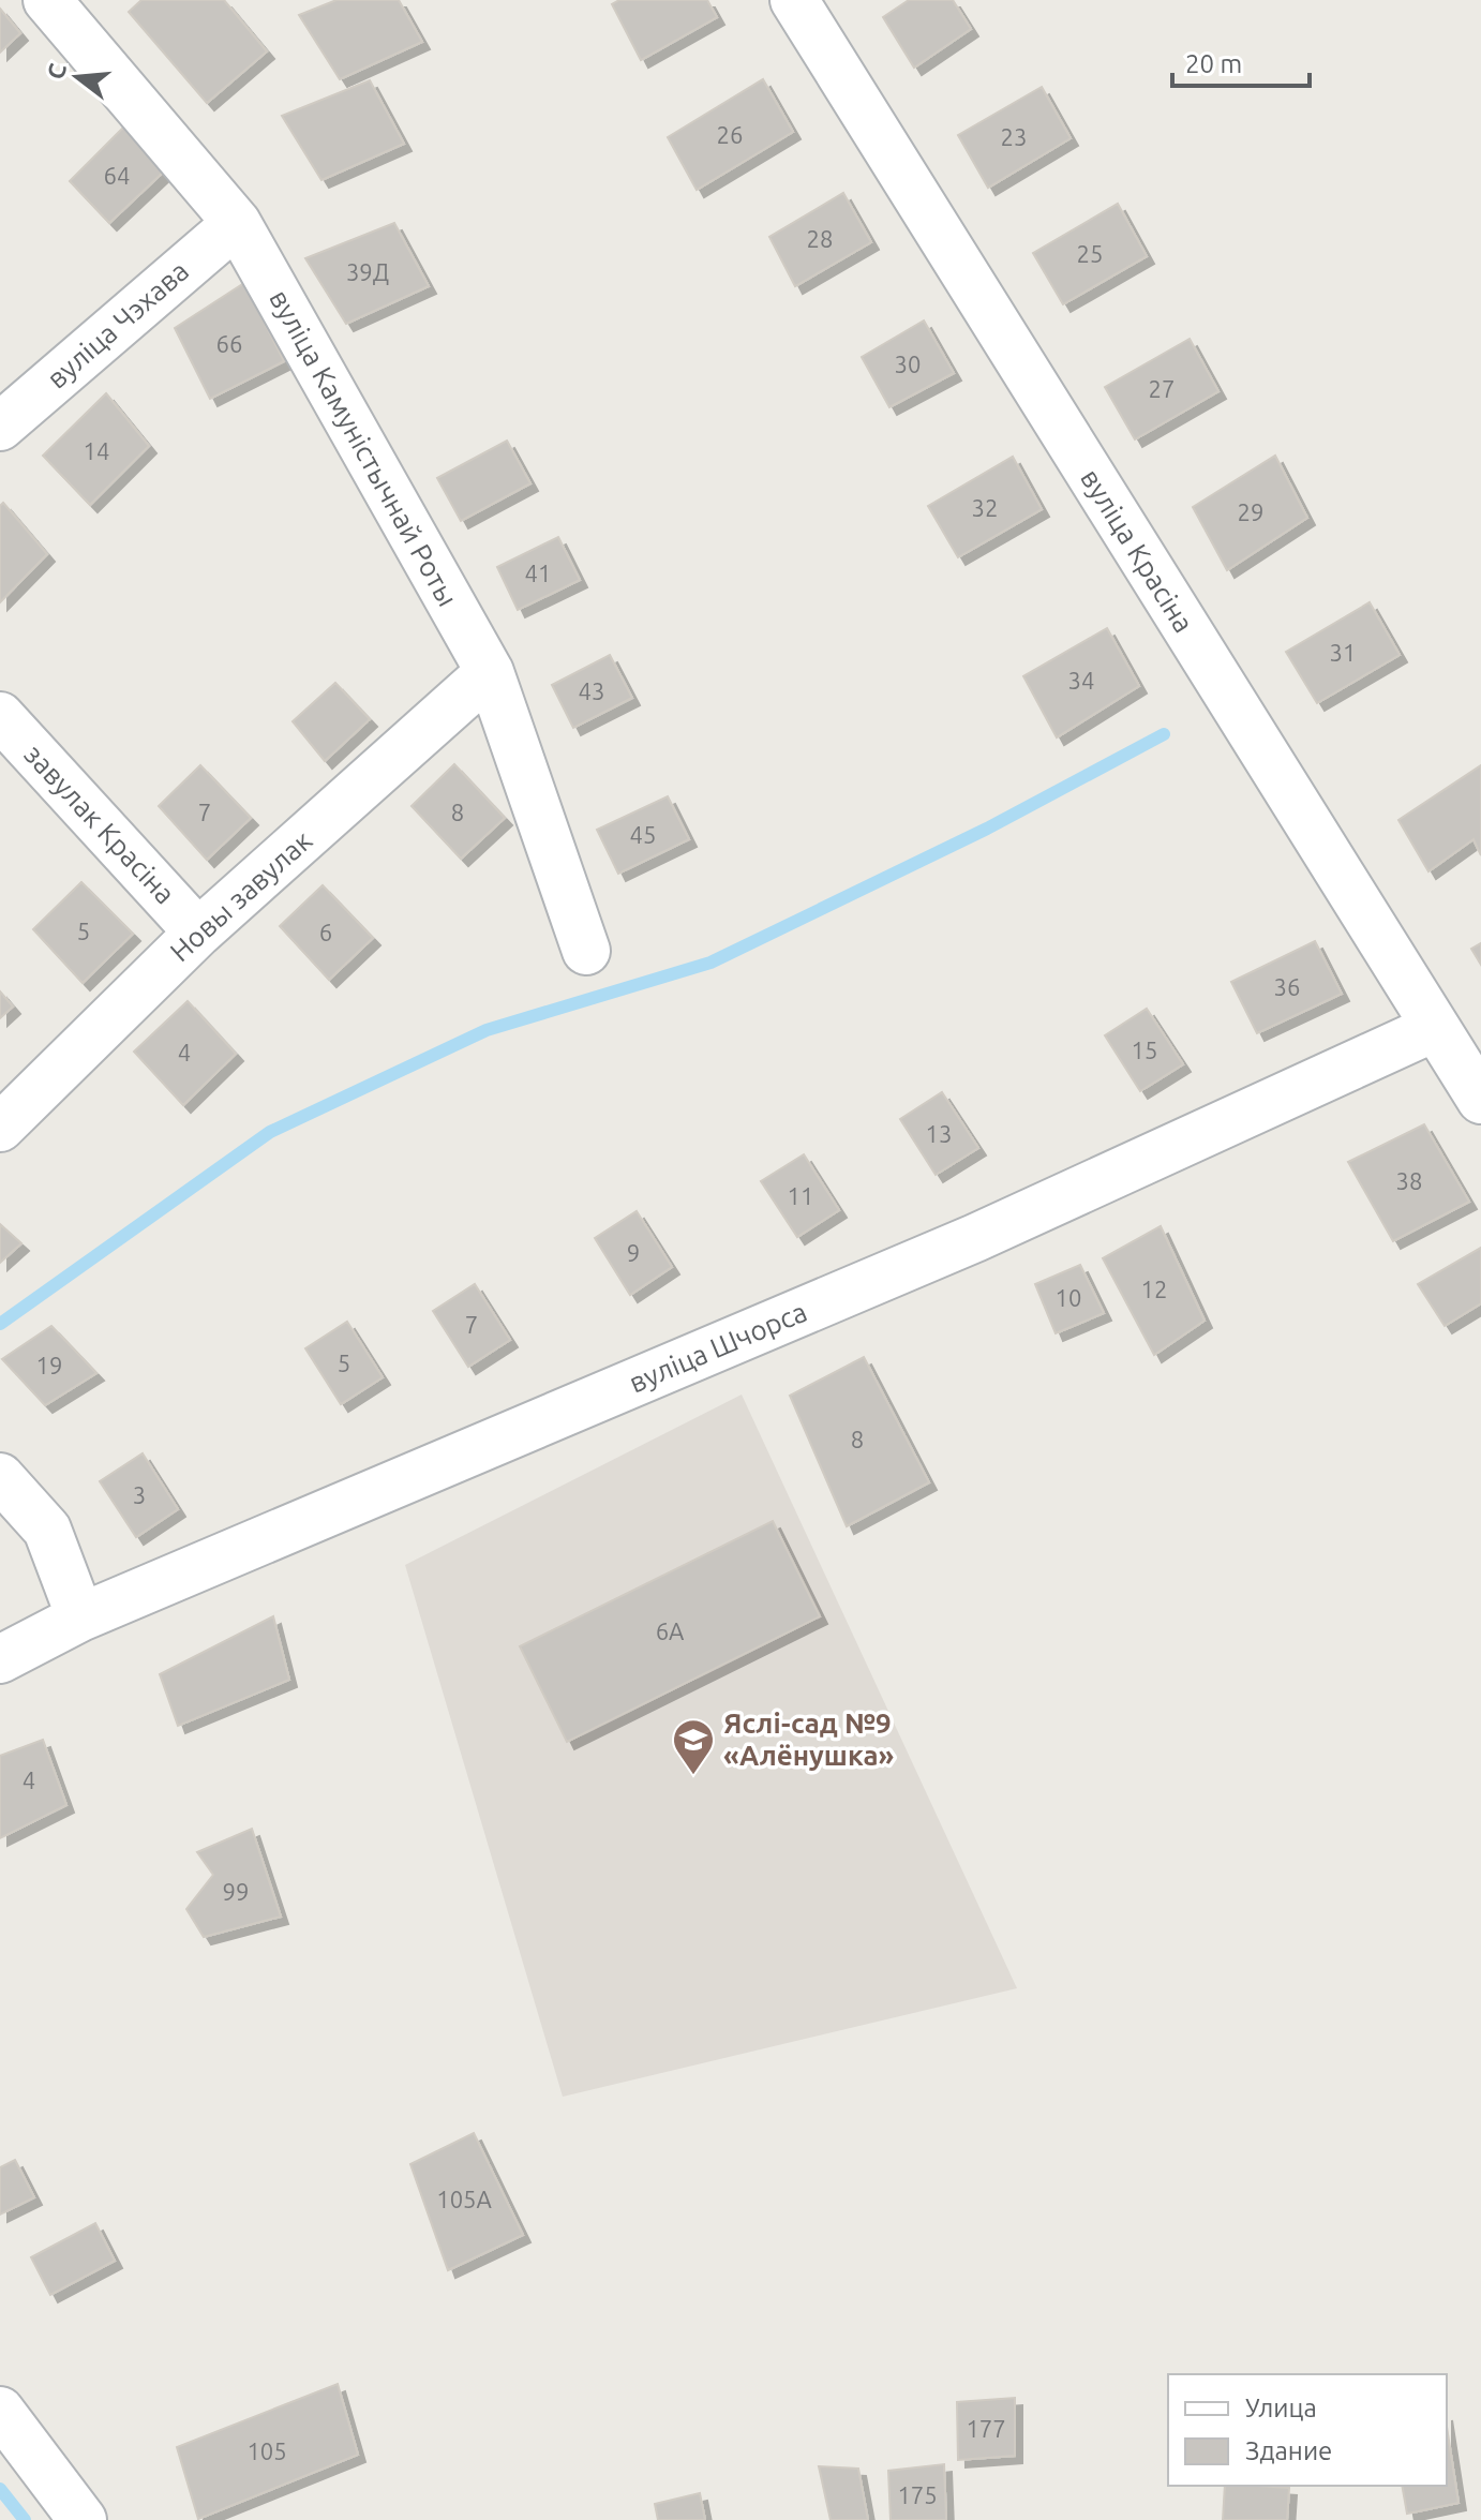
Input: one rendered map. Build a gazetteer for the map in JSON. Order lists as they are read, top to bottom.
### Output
{
  "streets": {
    "street": [
      "вуліца Чэхава",
      "вуліца Камуністычнай Роты",
      "вуліца Красіна",
      "завулак Красіна",
      "Новы завулак",
      "вуліца Шчорса"
    ]
  },
  "crossings": [
    ["вуліца Чэхава", "вуліца Камуністычнай Роты"],
    ["вуліца Камуністычнай Роты", "Новы завулак"],
    ["вуліца Красіна", "вуліца Шчорса"],
    ["завулак Красіна", "Новы завулак"]
  ],
  "places": {
    "school or university": ["Яслі-сад №9 «Алёнушка»"]
  },
  "house_numbers": [
    "26",
    "23",
    "64",
    "28",
    "25",
    "39Д",
    "66",
    "30",
    "27",
    "14",
    "32",
    "29",
    "41",
    "31",
    "34",
    "43",
    "7",
    "8",
    "45",
    "5",
    "6",
    "36",
    "15",
    "4",
    "13",
    "38",
    "11",
    "9",
    "12",
    "10",
    "7",
    "5",
    "19",
    "8",
    "3",
    "6А",
    "4",
    "99",
    "105А",
    "177",
    "105",
    "175"
  ],
  "legend": ["Улица", "Здание"],
  "scale_bar": "20 m",
  "north": "left"
}
